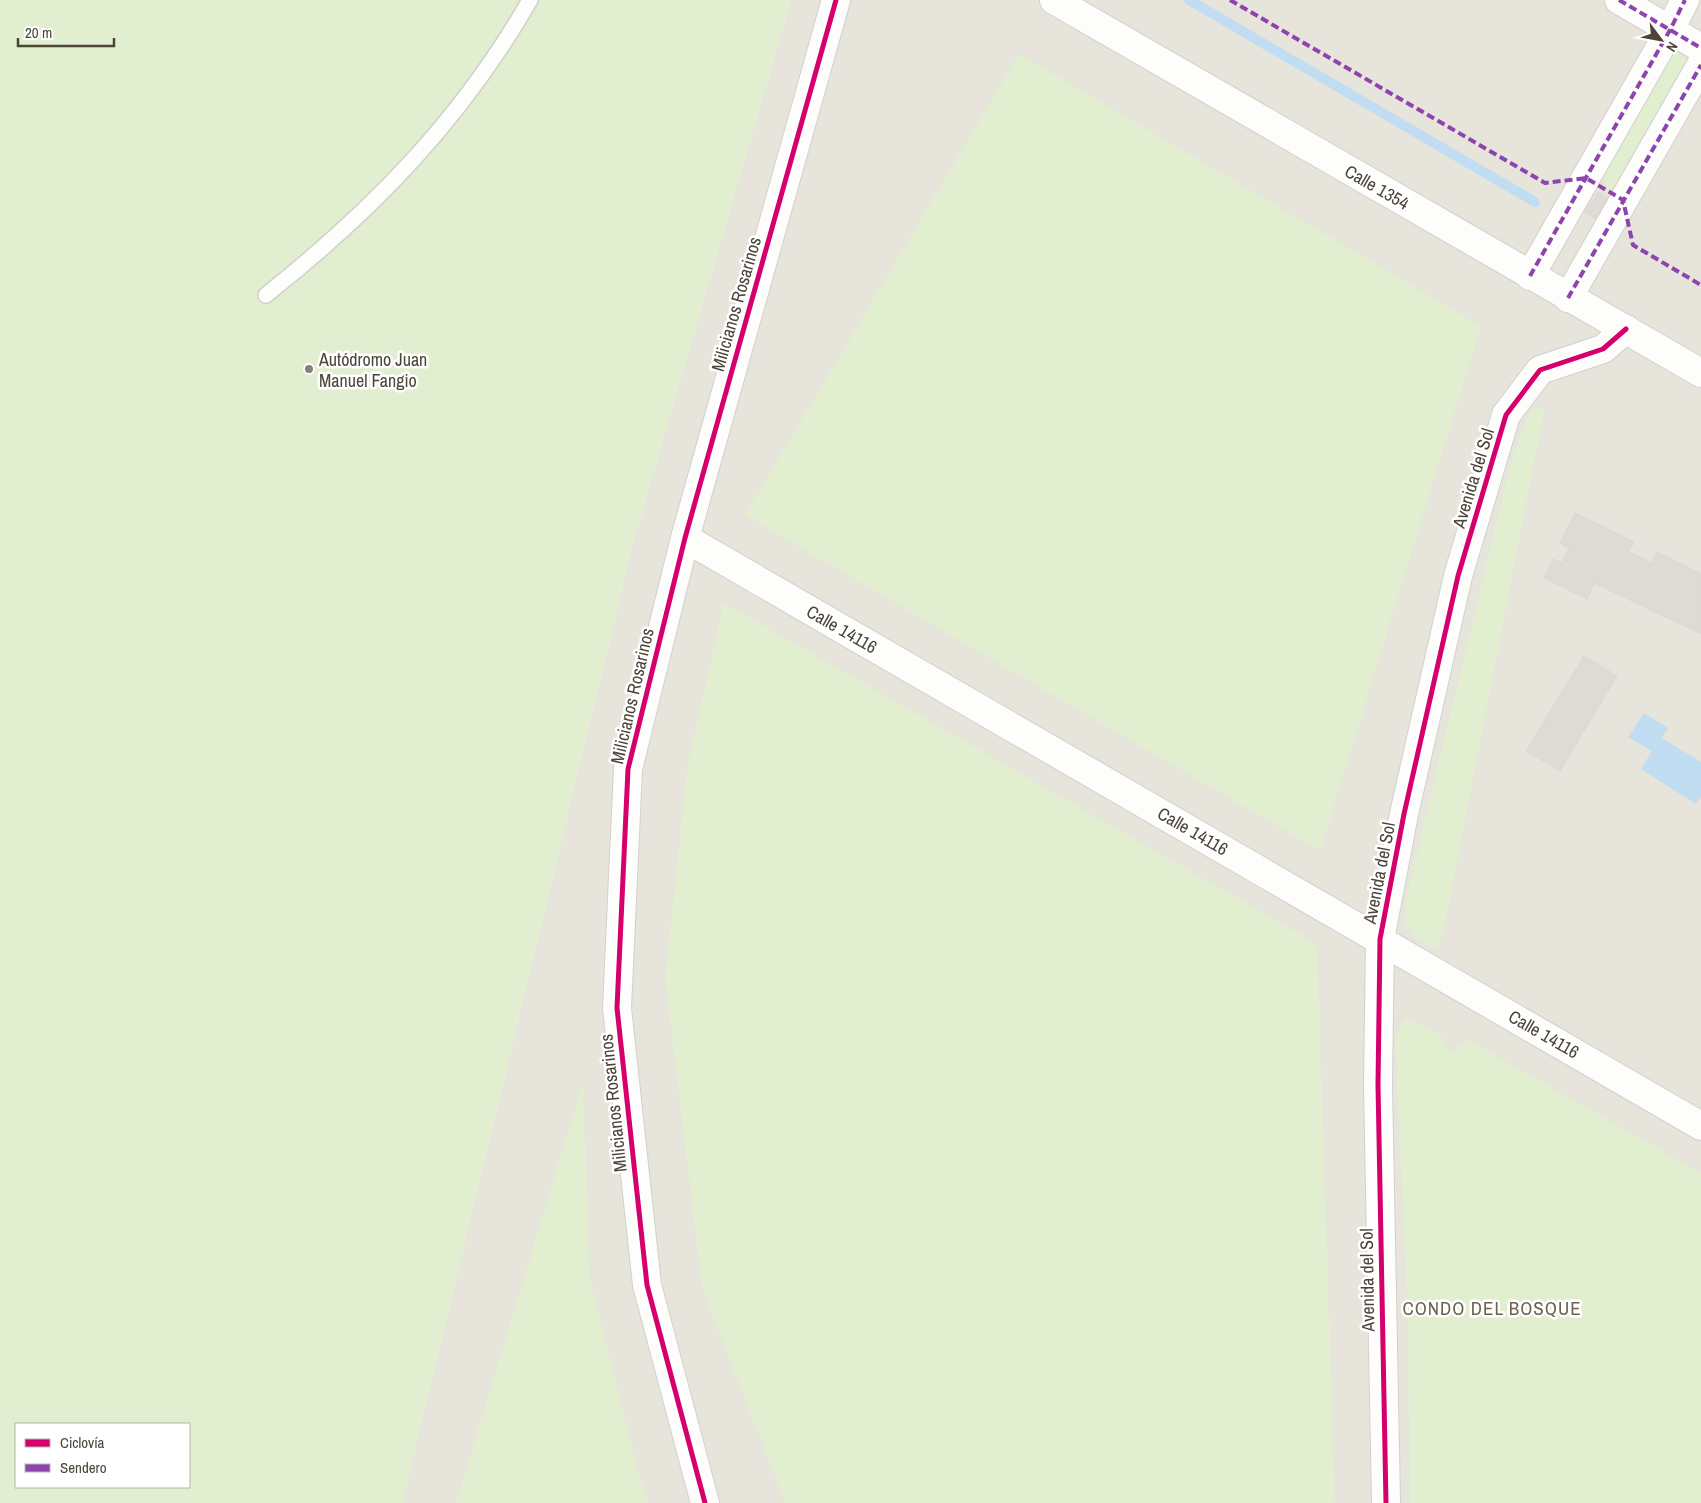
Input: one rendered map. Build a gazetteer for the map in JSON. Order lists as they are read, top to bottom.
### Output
{
  "streets": {
    "street": [
      "Calle 1354",
      "Milicianos Rosarinos",
      "Avenida del Sol",
      "Calle 14116"
    ]
  },
  "crossings": [
    ["Calle 1354", "Avenida del Sol"],
    ["Milicianos Rosarinos", "Calle 14116"],
    ["Avenida del Sol", "Calle 14116"]
  ],
  "districts": ["CONDO DEL BOSQUE"],
  "places": ["Autódromo Juan Manuel Fangio"],
  "legend": ["Ciclovía", "Sendero"],
  "scale_bar": "20 m",
  "north": "bottom right"
}
